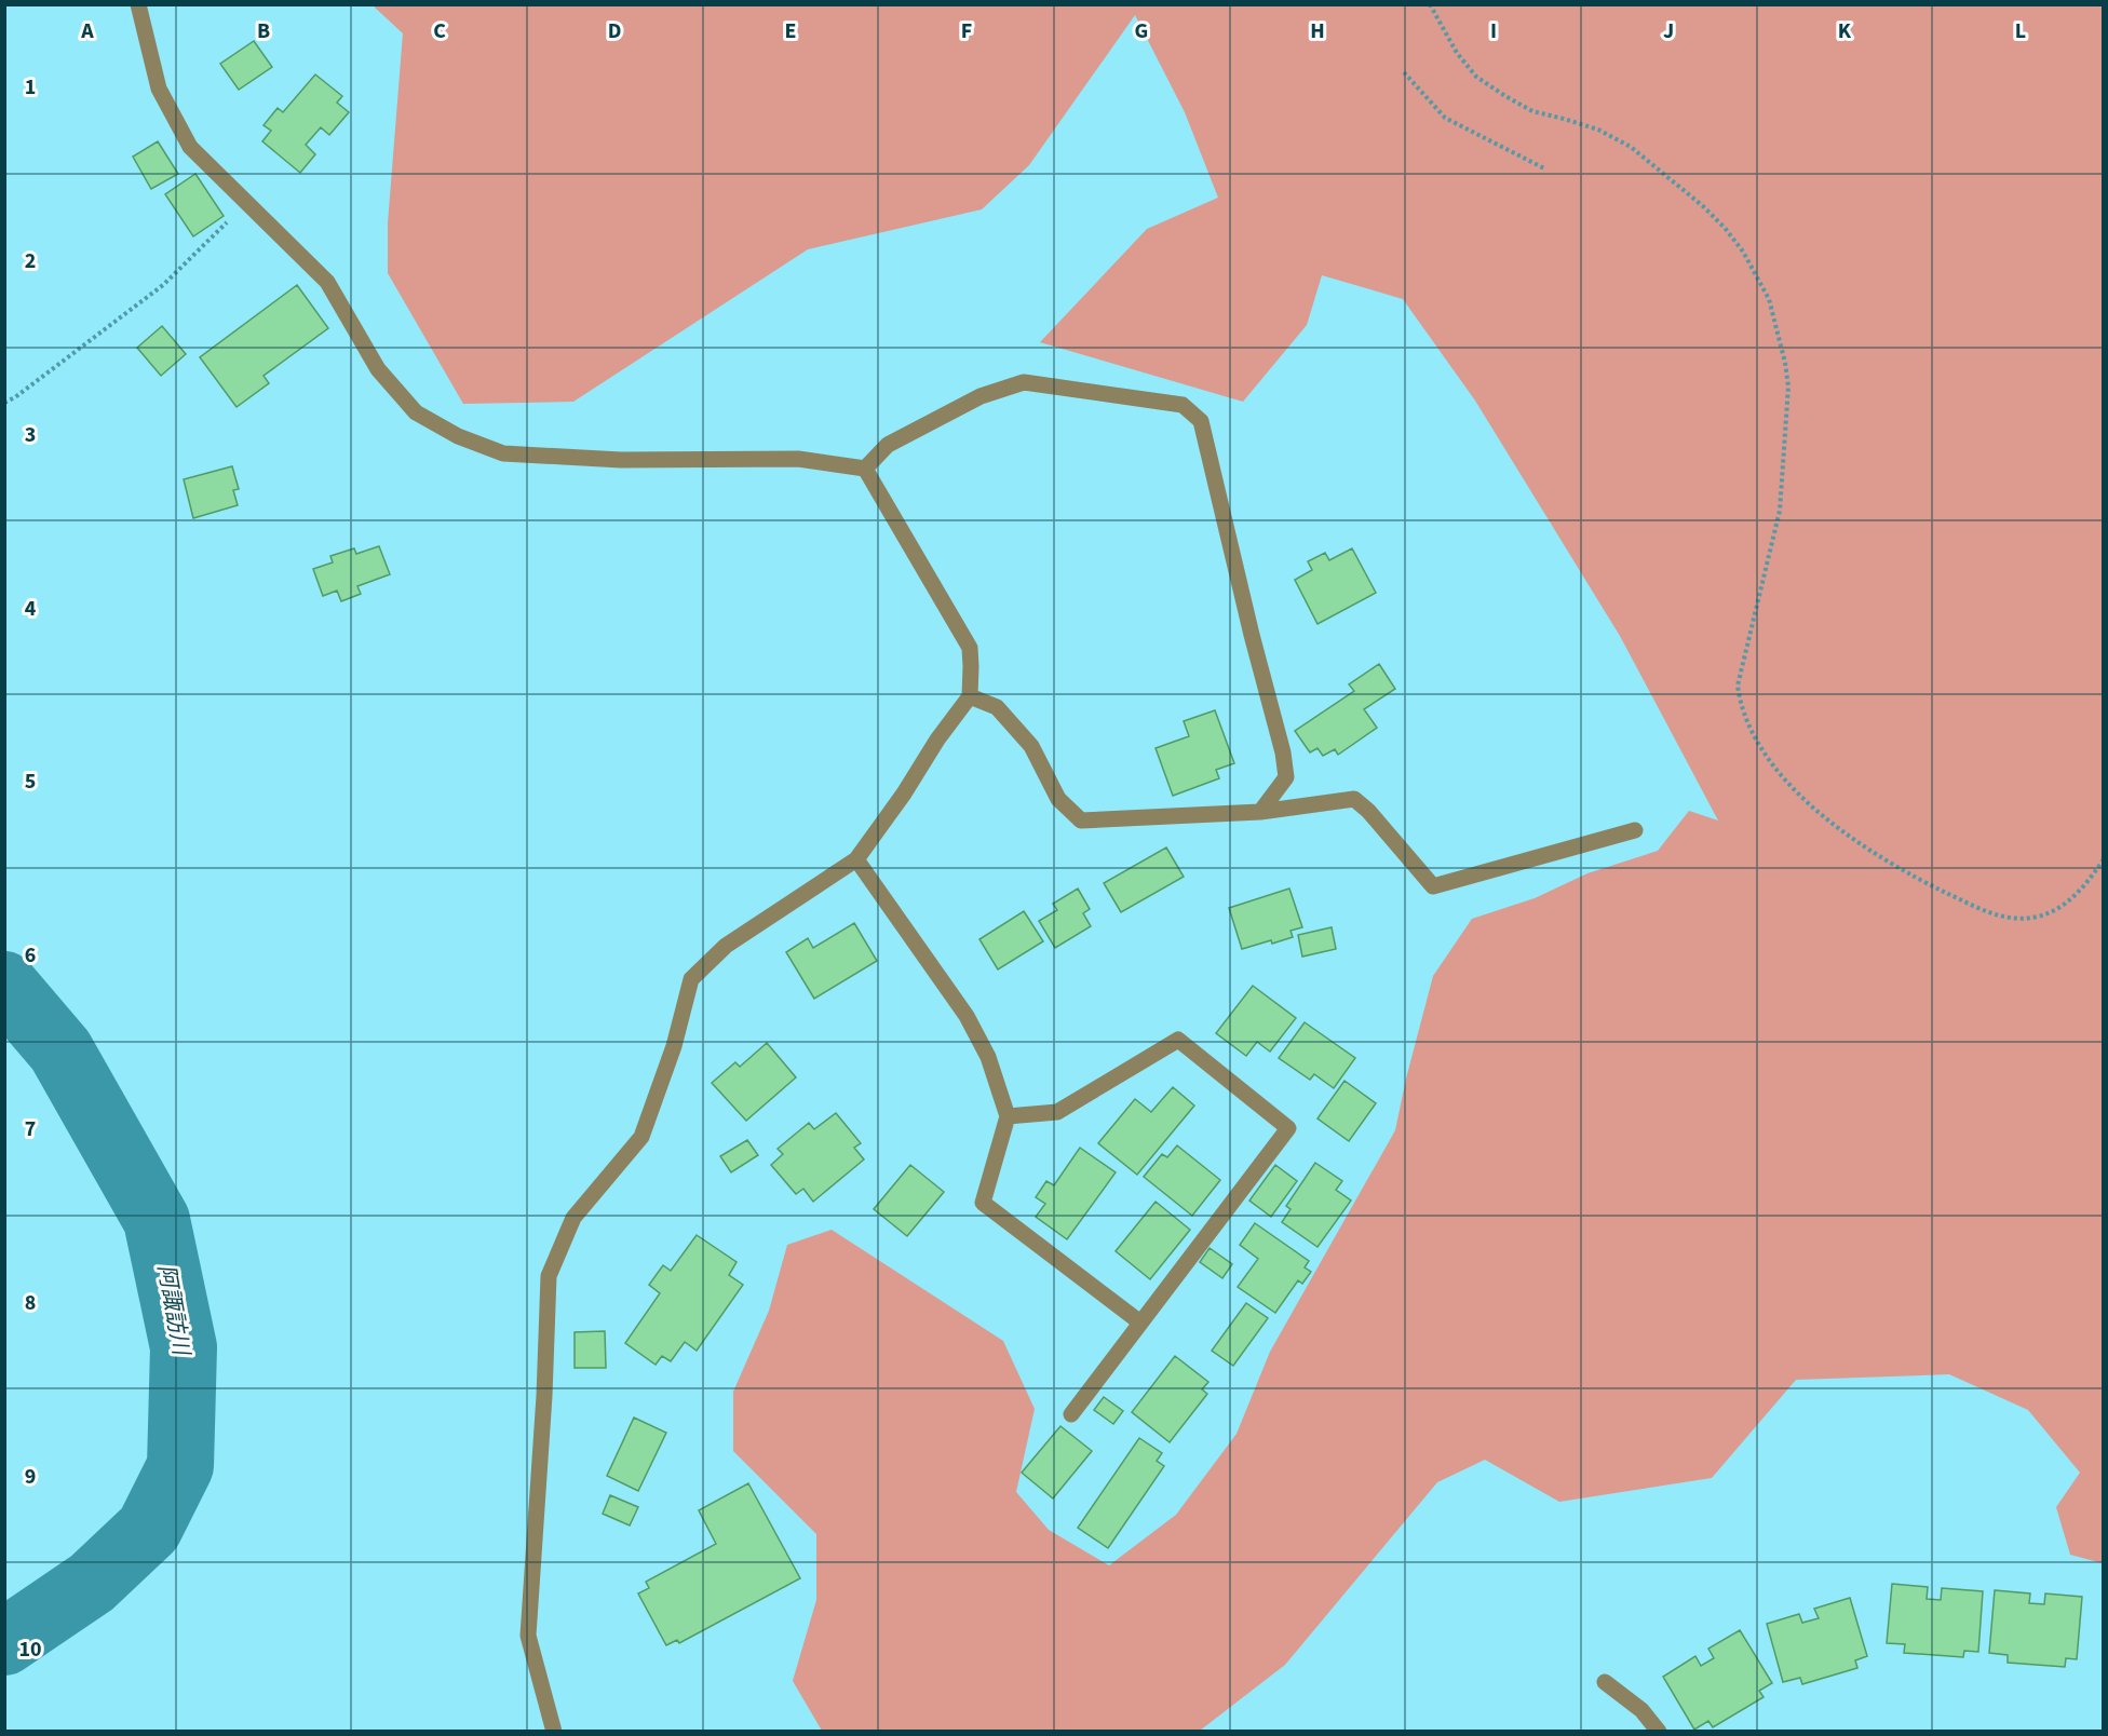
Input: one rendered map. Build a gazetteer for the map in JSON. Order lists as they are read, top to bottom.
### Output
{
  "water": ["阿諏訪川"],
  "grid": {
    "columns": [
      "A",
      "B",
      "C",
      "D",
      "E",
      "F",
      "G",
      "H",
      "I",
      "J",
      "K",
      "L"
    ],
    "rows": [
      "1",
      "2",
      "3",
      "4",
      "5",
      "6",
      "7",
      "8",
      "9",
      "10"
    ]
  }
}
